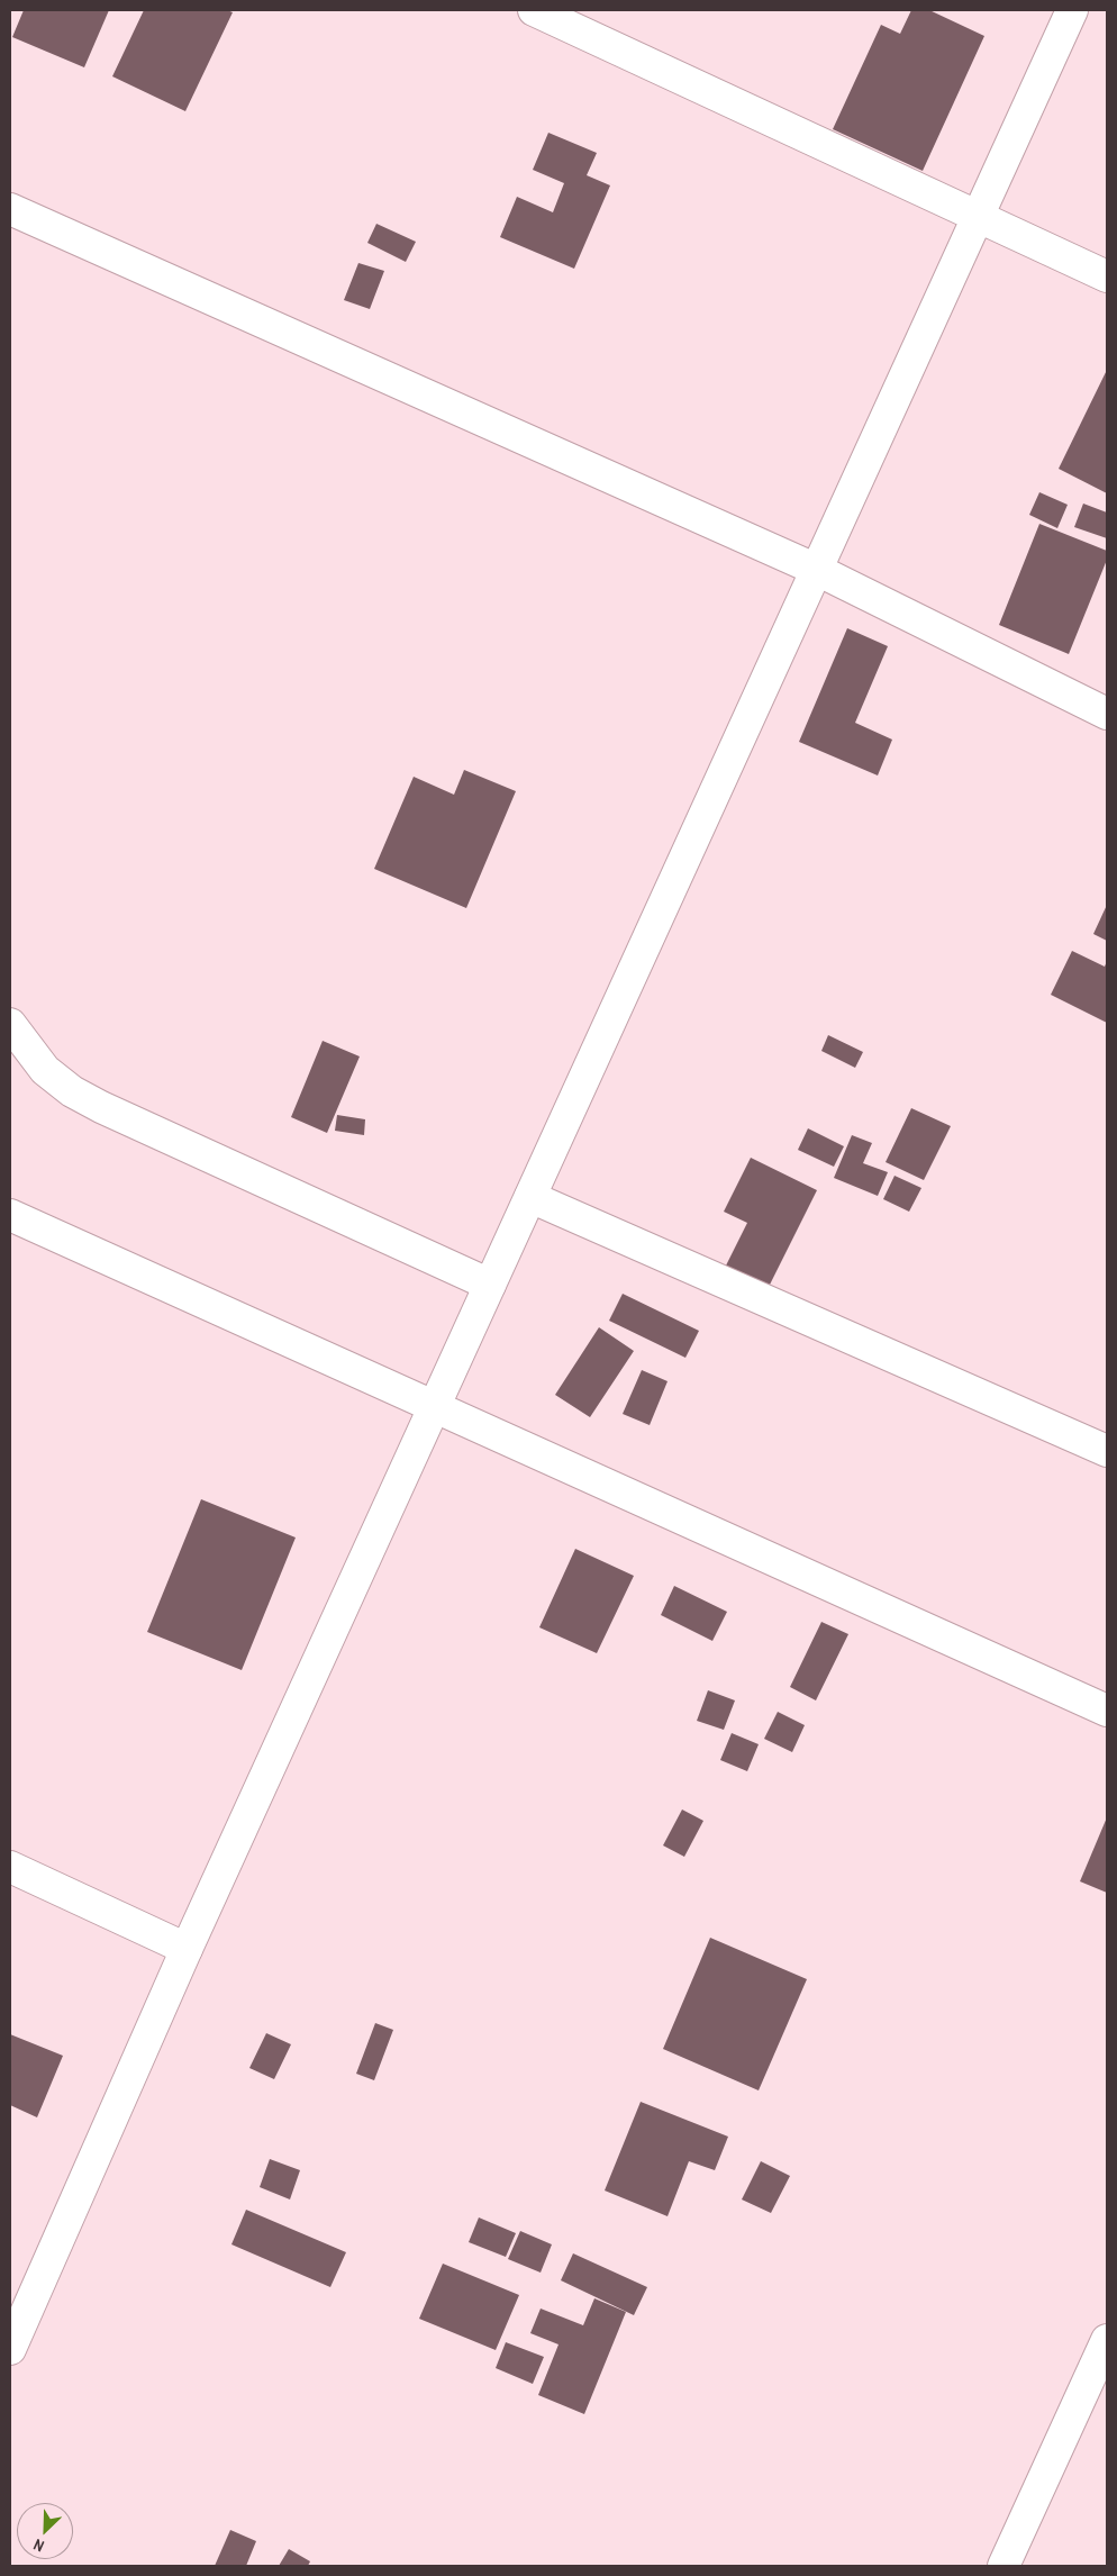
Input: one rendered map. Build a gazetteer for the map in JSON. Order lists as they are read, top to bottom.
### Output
{
  "north": "bottom left"
}
